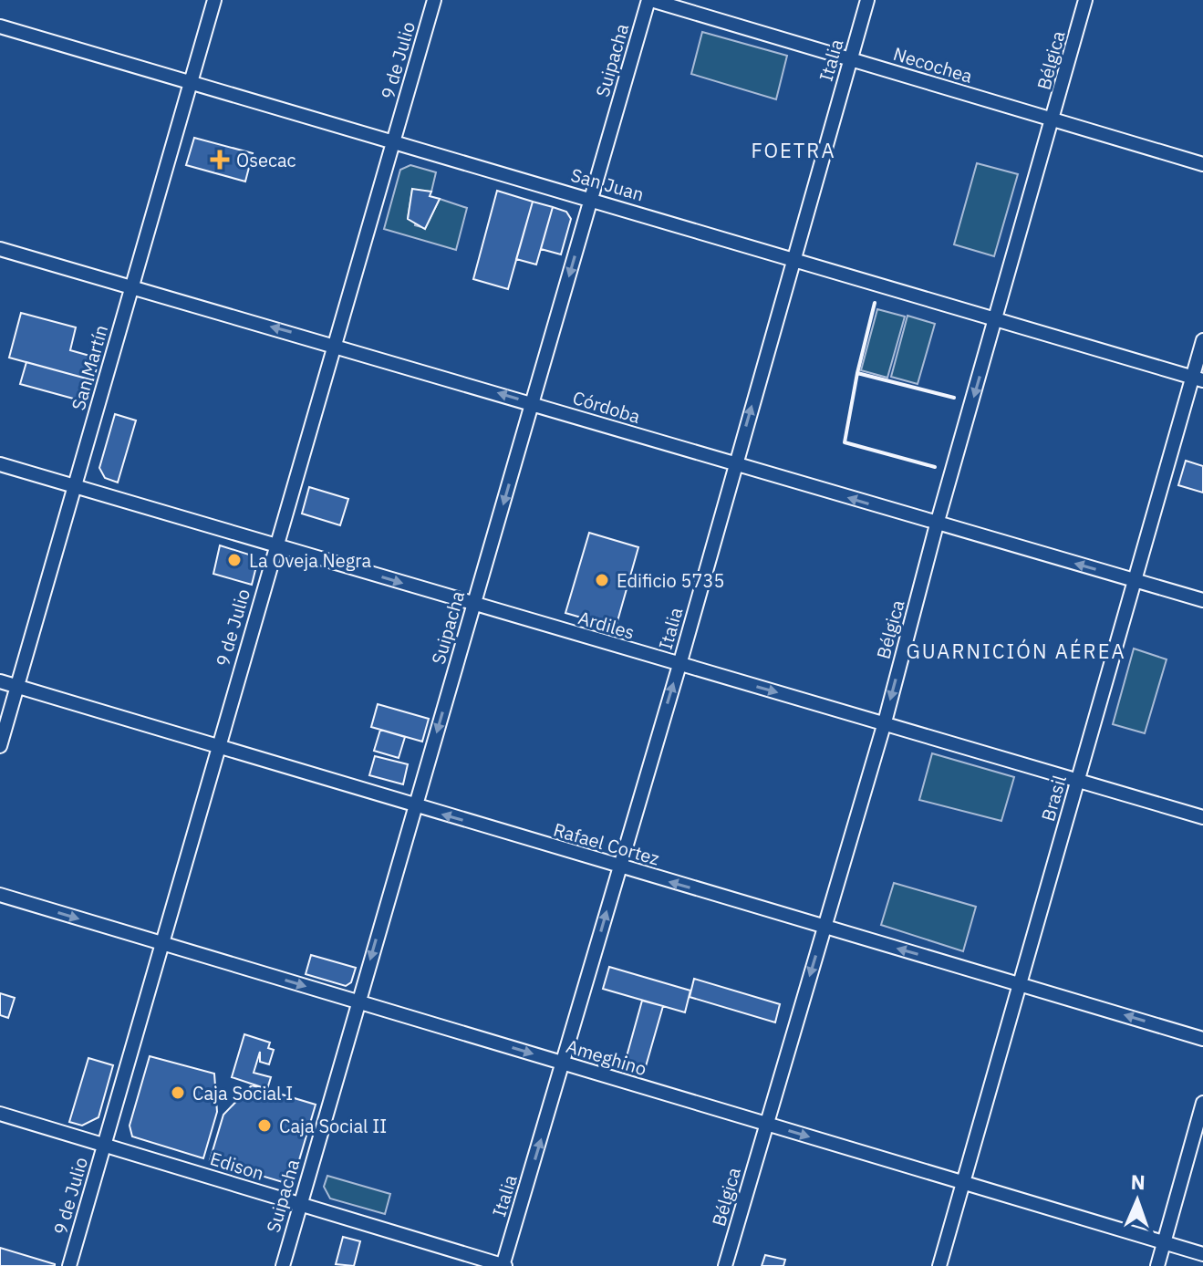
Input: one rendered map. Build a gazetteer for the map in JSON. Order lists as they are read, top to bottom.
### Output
{
  "streets": {
    "street": [
      "9 de Julio",
      "Suipacha",
      "Italia",
      "Bélgica",
      "Necochea",
      "San Juan",
      "San Martín",
      "Córdoba",
      "Ardiles",
      "Brasil",
      "Rafael Cortez",
      "Ameghino",
      "Edison"
    ]
  },
  "crossings": [
    ["9 de Julio", "San Juan"],
    ["9 de Julio", "Córdoba"],
    ["9 de Julio", "Ardiles"],
    ["9 de Julio", "Rafael Cortez"],
    ["9 de Julio", "Ameghino"],
    ["9 de Julio", "Edison"],
    ["Suipacha", "Necochea"],
    ["Suipacha", "San Juan"],
    ["Suipacha", "Córdoba"],
    ["Suipacha", "Ardiles"],
    ["Suipacha", "Rafael Cortez"],
    ["Suipacha", "Ameghino"],
    ["Suipacha", "Edison"],
    ["Italia", "Necochea"],
    ["Italia", "San Juan"],
    ["Italia", "Córdoba"],
    ["Italia", "Ardiles"],
    ["Italia", "Rafael Cortez"],
    ["Italia", "Ameghino"],
    ["Italia", "Edison"],
    ["Bélgica", "Necochea"],
    ["Bélgica", "San Juan"],
    ["Bélgica", "Córdoba"],
    ["Bélgica", "Ardiles"],
    ["Bélgica", "Rafael Cortez"],
    ["Bélgica", "Ameghino"],
    ["San Juan", "San Martín"],
    ["San Juan", "Brasil"],
    ["San Martín", "Córdoba"],
    ["San Martín", "Ardiles"],
    ["San Martín", "Rafael Cortez"],
    ["Córdoba", "Brasil"],
    ["Ardiles", "Brasil"],
    ["Brasil", "Rafael Cortez"],
    ["Brasil", "Ameghino"]
  ],
  "one_way": [
    "Suipacha",
    "Italia",
    "Bélgica",
    "Córdoba",
    "Rafael Cortez",
    "Ameghino"
  ],
  "districts": ["FOETRA", "GUARNICIÓN AÉREA"],
  "places": {
    "health": ["Osecac"],
    "other": [
      "La Oveja Negra",
      "Edificio 5735",
      "Caja Social I",
      "Caja Social II"
    ]
  },
  "north": "top"
}
